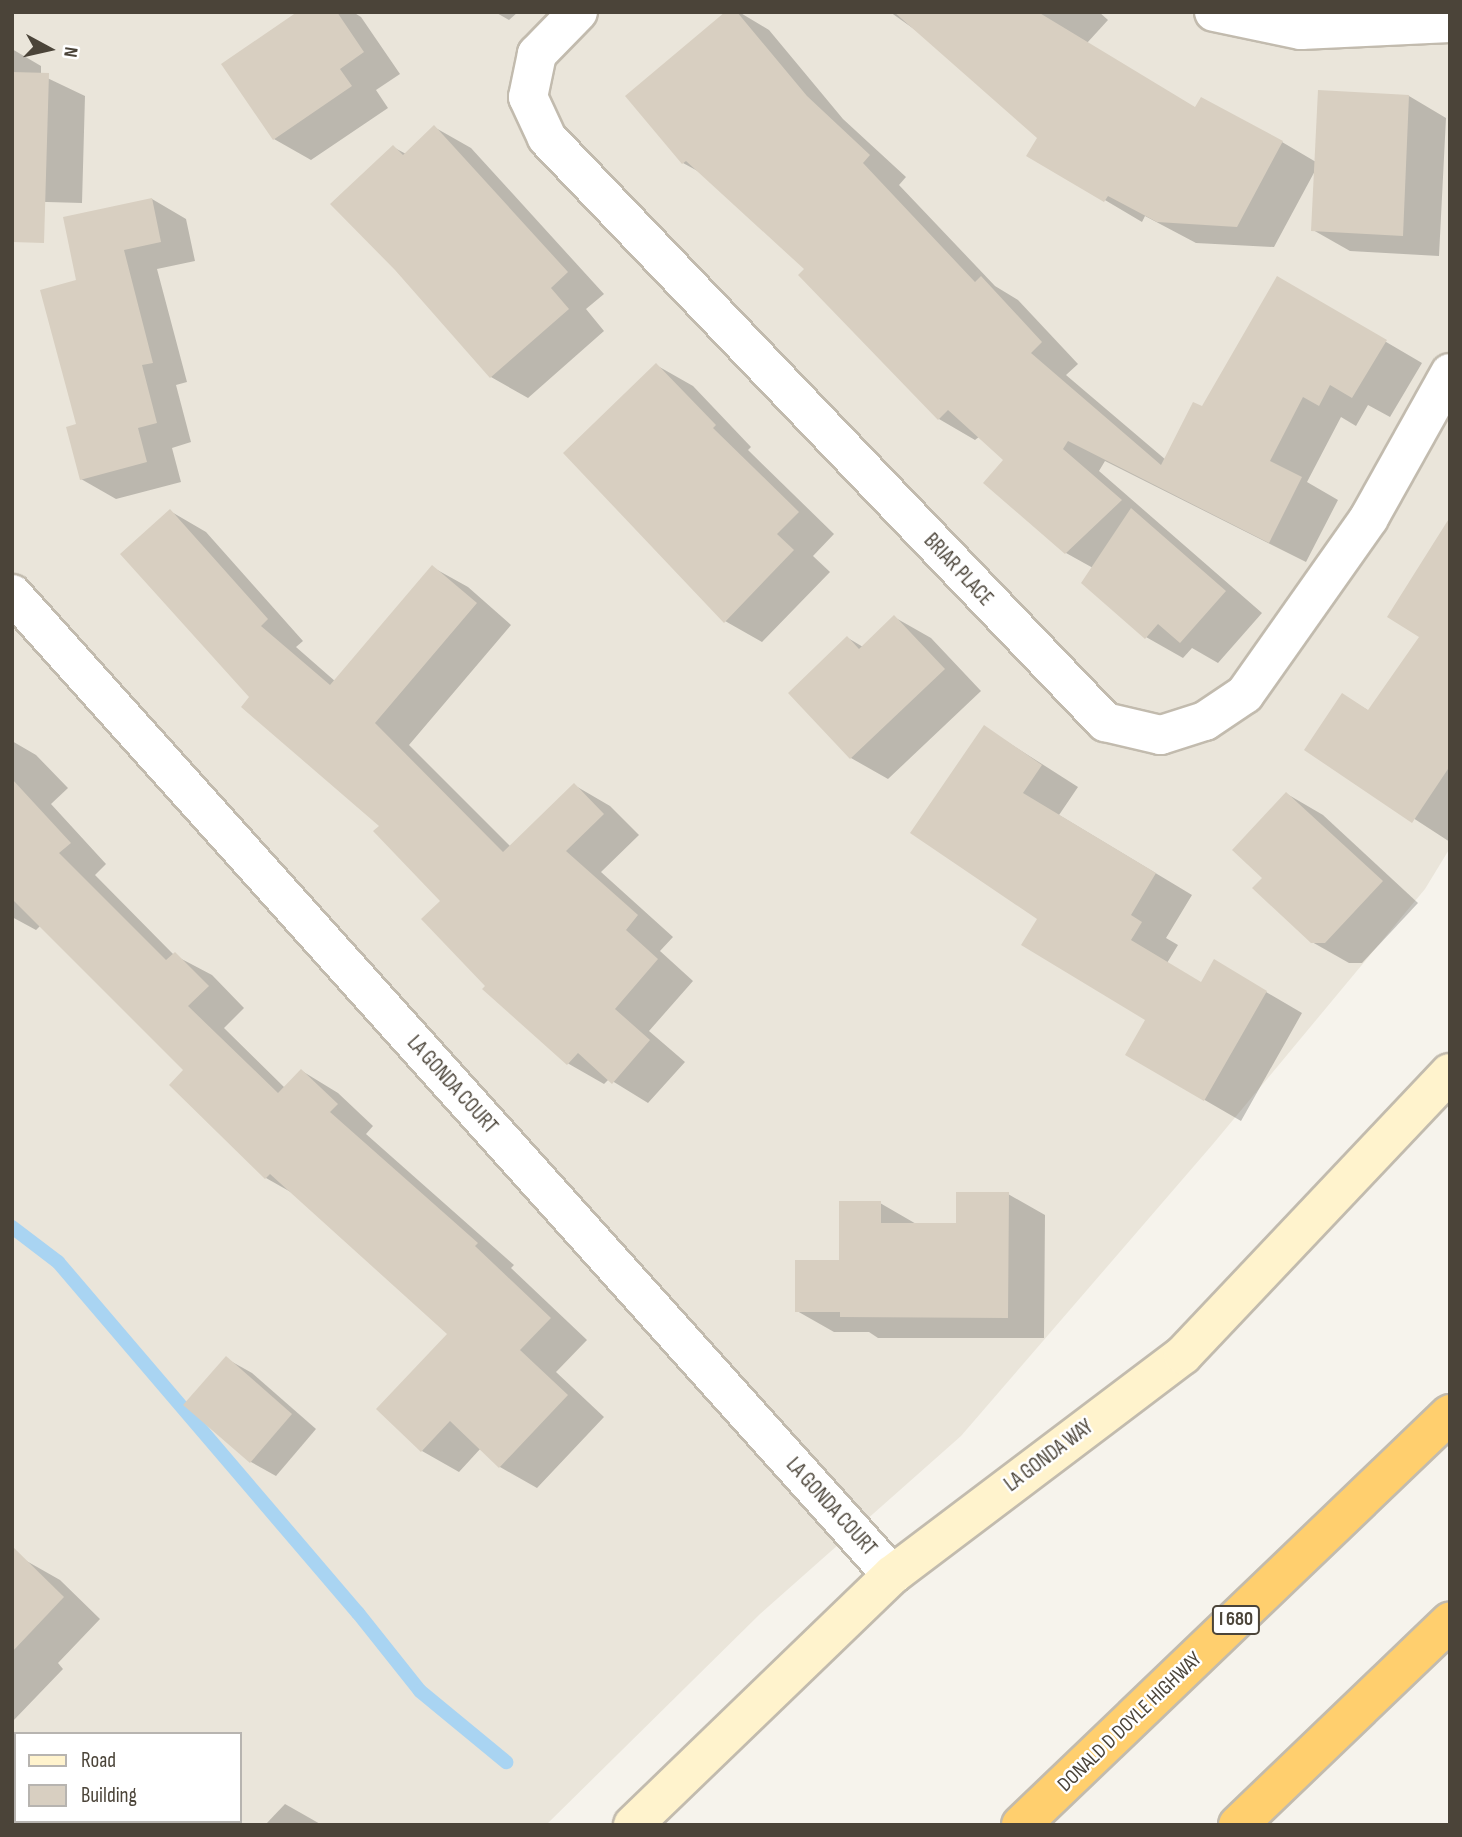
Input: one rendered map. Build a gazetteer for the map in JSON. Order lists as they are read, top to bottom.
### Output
{
  "streets": {
    "highway": ["I 680", "DONALD D DOYLE HIGHWAY"],
    "street": ["BRIAR PLACE", "LA GONDA COURT", "LA GONDA WAY"]
  },
  "crossings": [
    ["LA GONDA COURT", "LA GONDA WAY"]
  ],
  "legend": ["Road", "Building"],
  "north": "right"
}
